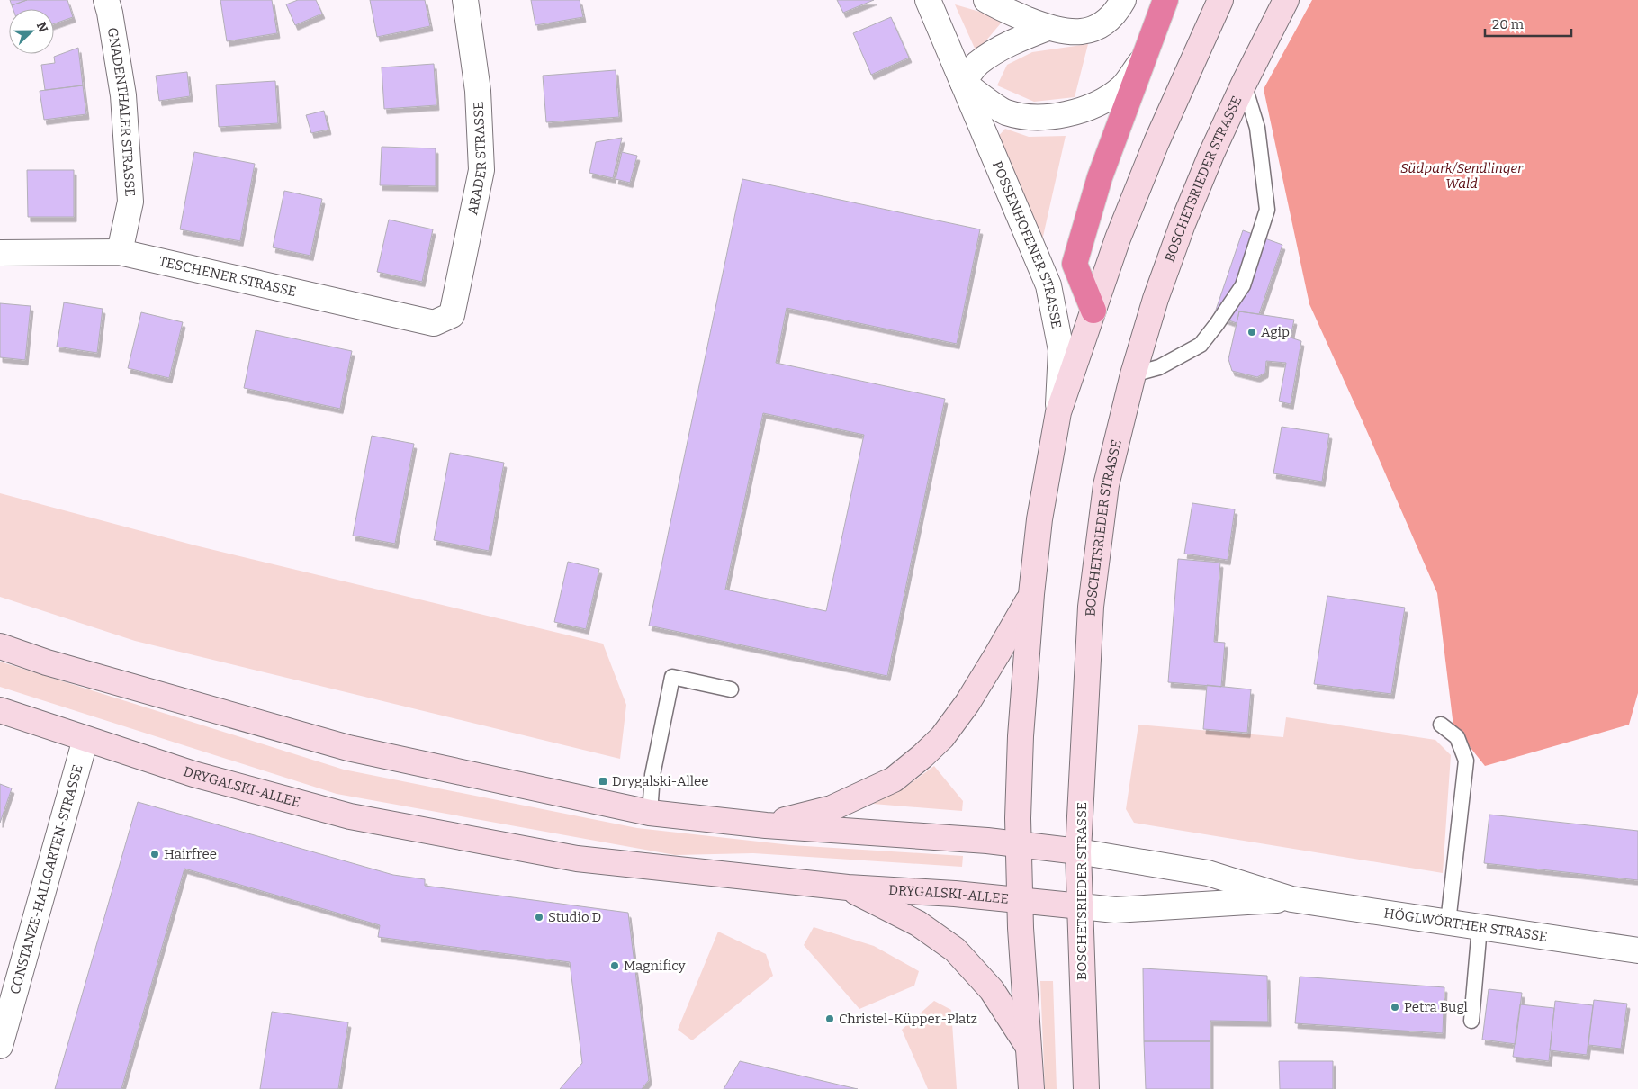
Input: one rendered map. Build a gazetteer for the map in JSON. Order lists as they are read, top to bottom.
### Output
{
  "streets": {
    "main road": ["BOSCHETSRIEDER STRASSE", "DRYGALSKI-ALLEE", "HÖGLWÖRTHER STRASSE"],
    "street": [
      "GNADENTHALER STRASSE",
      "ARADER STRASSE",
      "POSSENHOFENER STRASSE",
      "TESCHENER STRASSE",
      "CONSTANZE-HALLGARTEN-STRASSE"
    ]
  },
  "crossings": [
    ["GNADENTHALER STRASSE", "TESCHENER STRASSE"],
    ["ARADER STRASSE", "TESCHENER STRASSE"],
    ["BOSCHETSRIEDER STRASSE", "DRYGALSKI-ALLEE"],
    ["BOSCHETSRIEDER STRASSE", "HÖGLWÖRTHER STRASSE"],
    ["DRYGALSKI-ALLEE", "CONSTANZE-HALLGARTEN-STRASSE"],
    ["DRYGALSKI-ALLEE", "HÖGLWÖRTHER STRASSE"]
  ],
  "parks": ["Südpark/Sendlinger Wald"],
  "places": {
    "other": [
      "Agip",
      "Hairfree",
      "Studio D",
      "Magnificy",
      "Petra Bugl",
      "Christel-Küpper-Platz"
    ],
    "transit": ["Drygalski-Allee"]
  },
  "scale_bar": "20 m",
  "north": "right"
}
